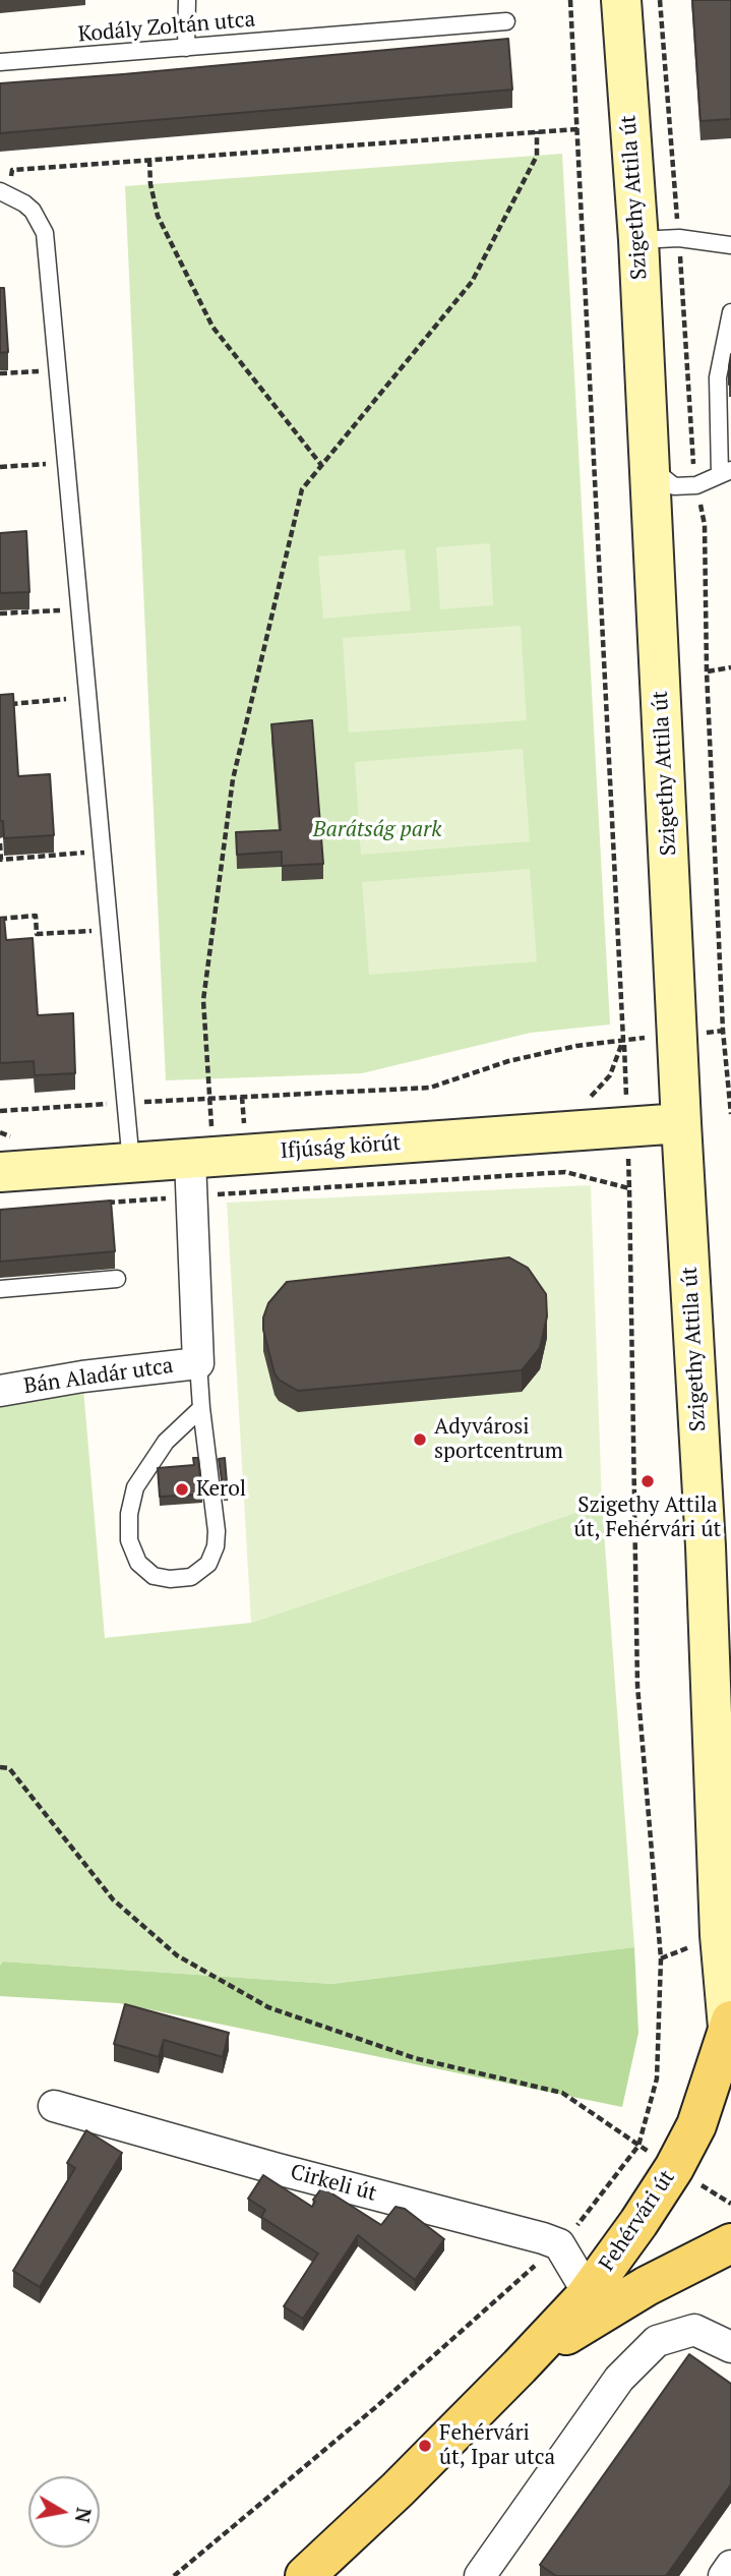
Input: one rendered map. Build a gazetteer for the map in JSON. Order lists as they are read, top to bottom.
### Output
{
  "streets": {
    "main road": ["Fehérvári út"],
    "street": [
      "Szigethy Attila út",
      "Ifjúság körút",
      "Bán Aladár utca",
      "Cirkeli út"
    ],
    "lane": ["Kodály Zoltán utca"]
  },
  "crossings": [
    ["Szigethy Attila út", "Ifjúság körút"],
    ["Szigethy Attila út", "Fehérvári út"]
  ],
  "parks": ["Barátság park"],
  "places": [
    "Adyvárosi sportcentrum",
    "Szigethy Attila út, Fehérvári út",
    "Kerol",
    "Fehérvári út, Ipar utca"
  ],
  "north": "right"
}
